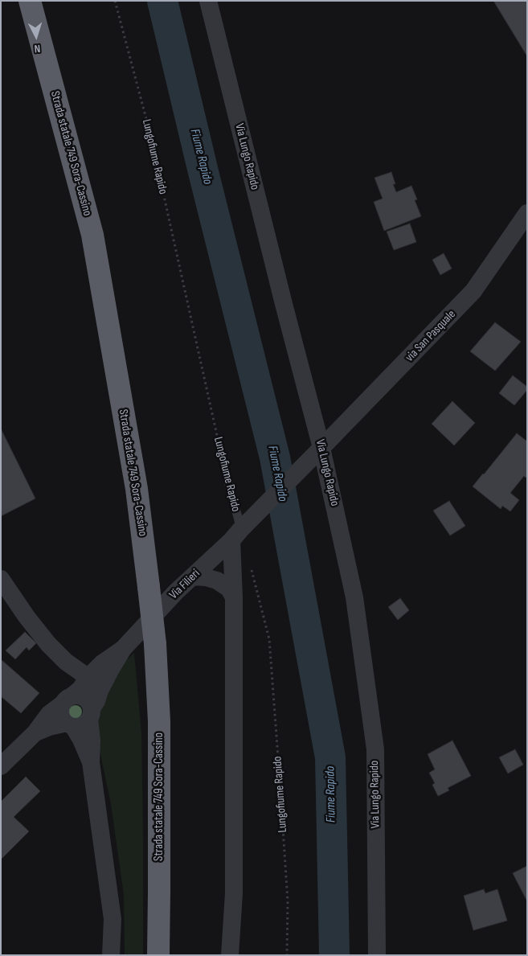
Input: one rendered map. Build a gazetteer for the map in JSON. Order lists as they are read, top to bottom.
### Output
{
  "streets": {
    "highway": ["Strada statale 749 Sora-Cassino"],
    "street": ["Via Lungo Rapido", "via San Pasquale", "Via Filieri"],
    "lane": ["Lungofiume Rapido"]
  },
  "crossings": [
    ["Lungofiume Rapido", "via San Pasquale"],
    ["Lungofiume Rapido", "Via Filieri"],
    ["Via Lungo Rapido", "via San Pasquale"],
    ["via San Pasquale", "Via Filieri"]
  ],
  "water": ["Fiume Rapido"],
  "north": "bottom"
}
